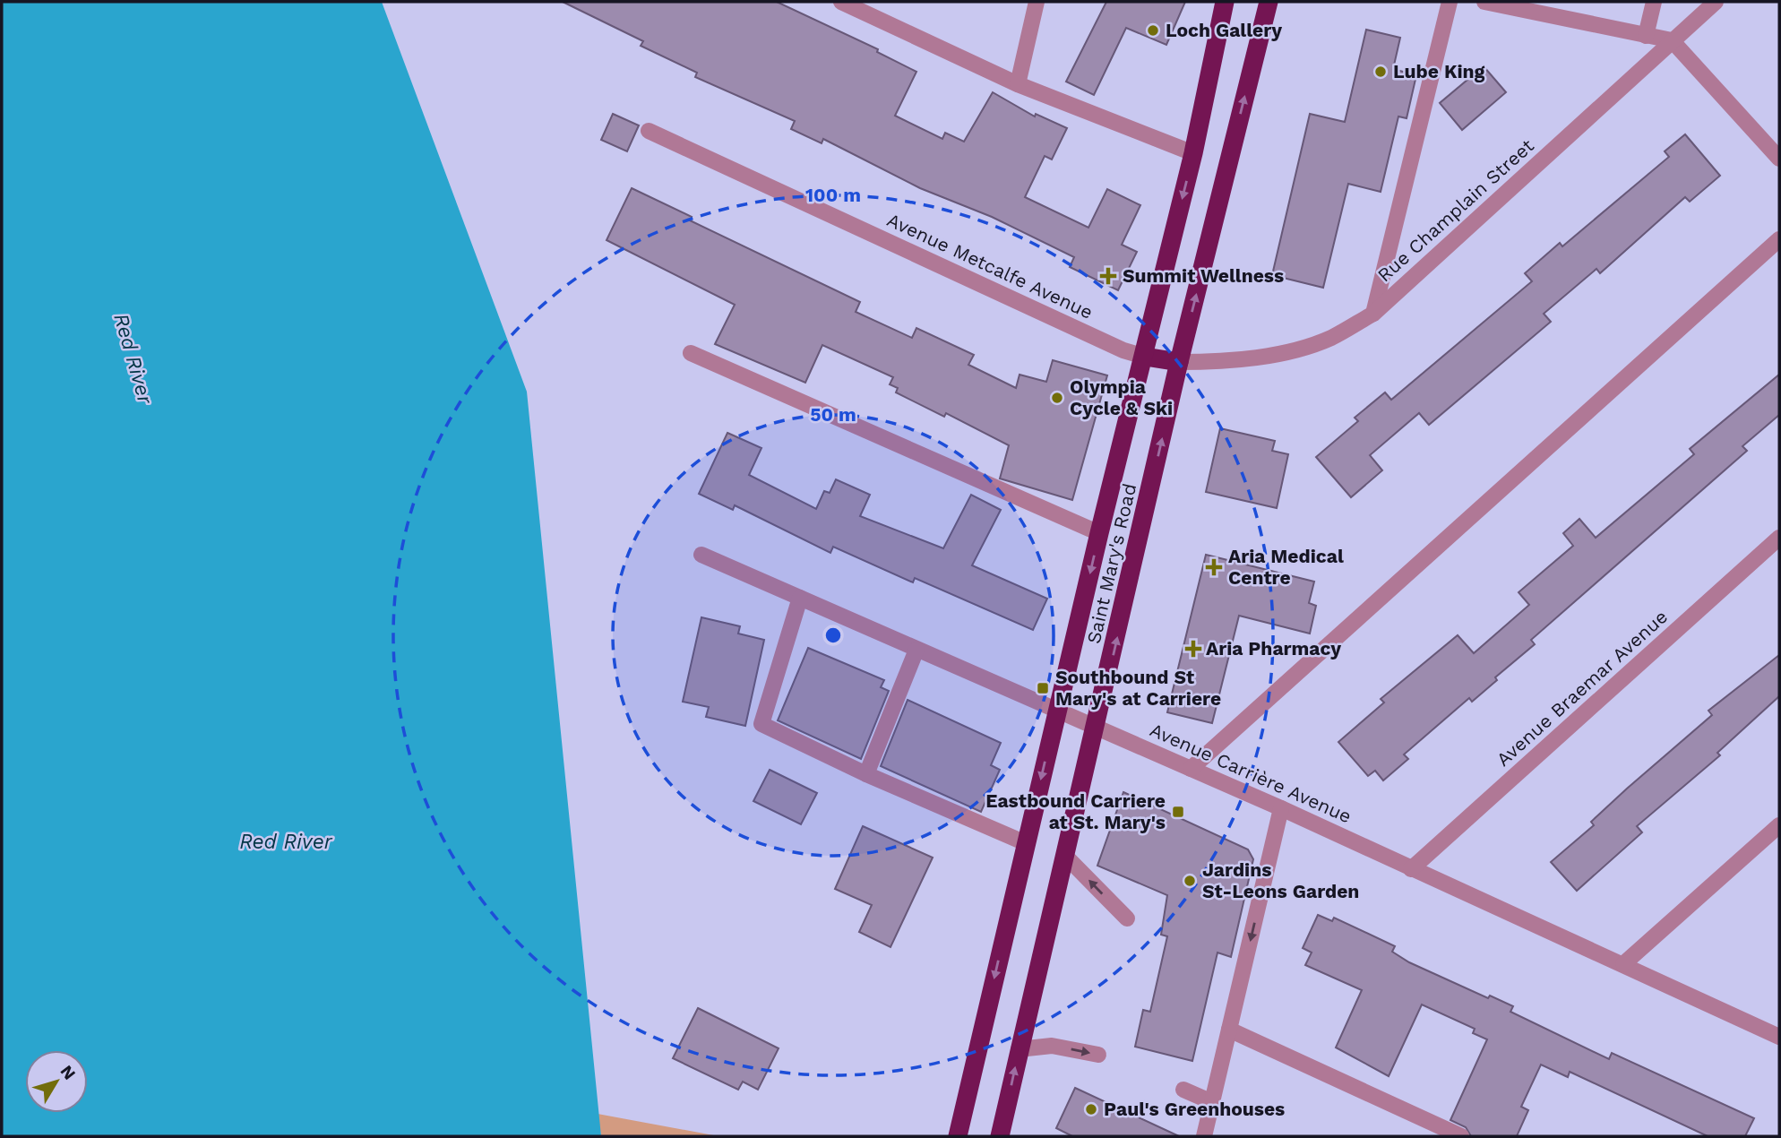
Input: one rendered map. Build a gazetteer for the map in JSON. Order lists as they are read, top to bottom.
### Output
{
  "streets": {
    "highway": ["Saint Mary's Road"],
    "street": [
      "Rue Champlain Street",
      "Avenue Metcalfe Avenue",
      "Avenue Braemar Avenue",
      "Avenue Carrière Avenue"
    ]
  },
  "crossings": [
    ["Rue Champlain Street", "Saint Mary's Road"],
    ["Avenue Metcalfe Avenue", "Saint Mary's Road"],
    ["Saint Mary's Road", "Avenue Carrière Avenue"],
    ["Avenue Braemar Avenue", "Avenue Carrière Avenue"]
  ],
  "water": ["Red River"],
  "places": {
    "other": [
      "Loch Gallery",
      "Lube King",
      "Olympia Cycle & Ski",
      "Jardins St-Leons Garden",
      "Paul's Greenhouses"
    ],
    "health": ["Summit Wellness", "Aria Medical Centre", "Aria Pharmacy"],
    "transit": ["Southbound St Mary's at Carriere", "Eastbound Carriere at St. Mary's"]
  },
  "north": "top right",
  "rings": ["100 m", "50 m"]
}
